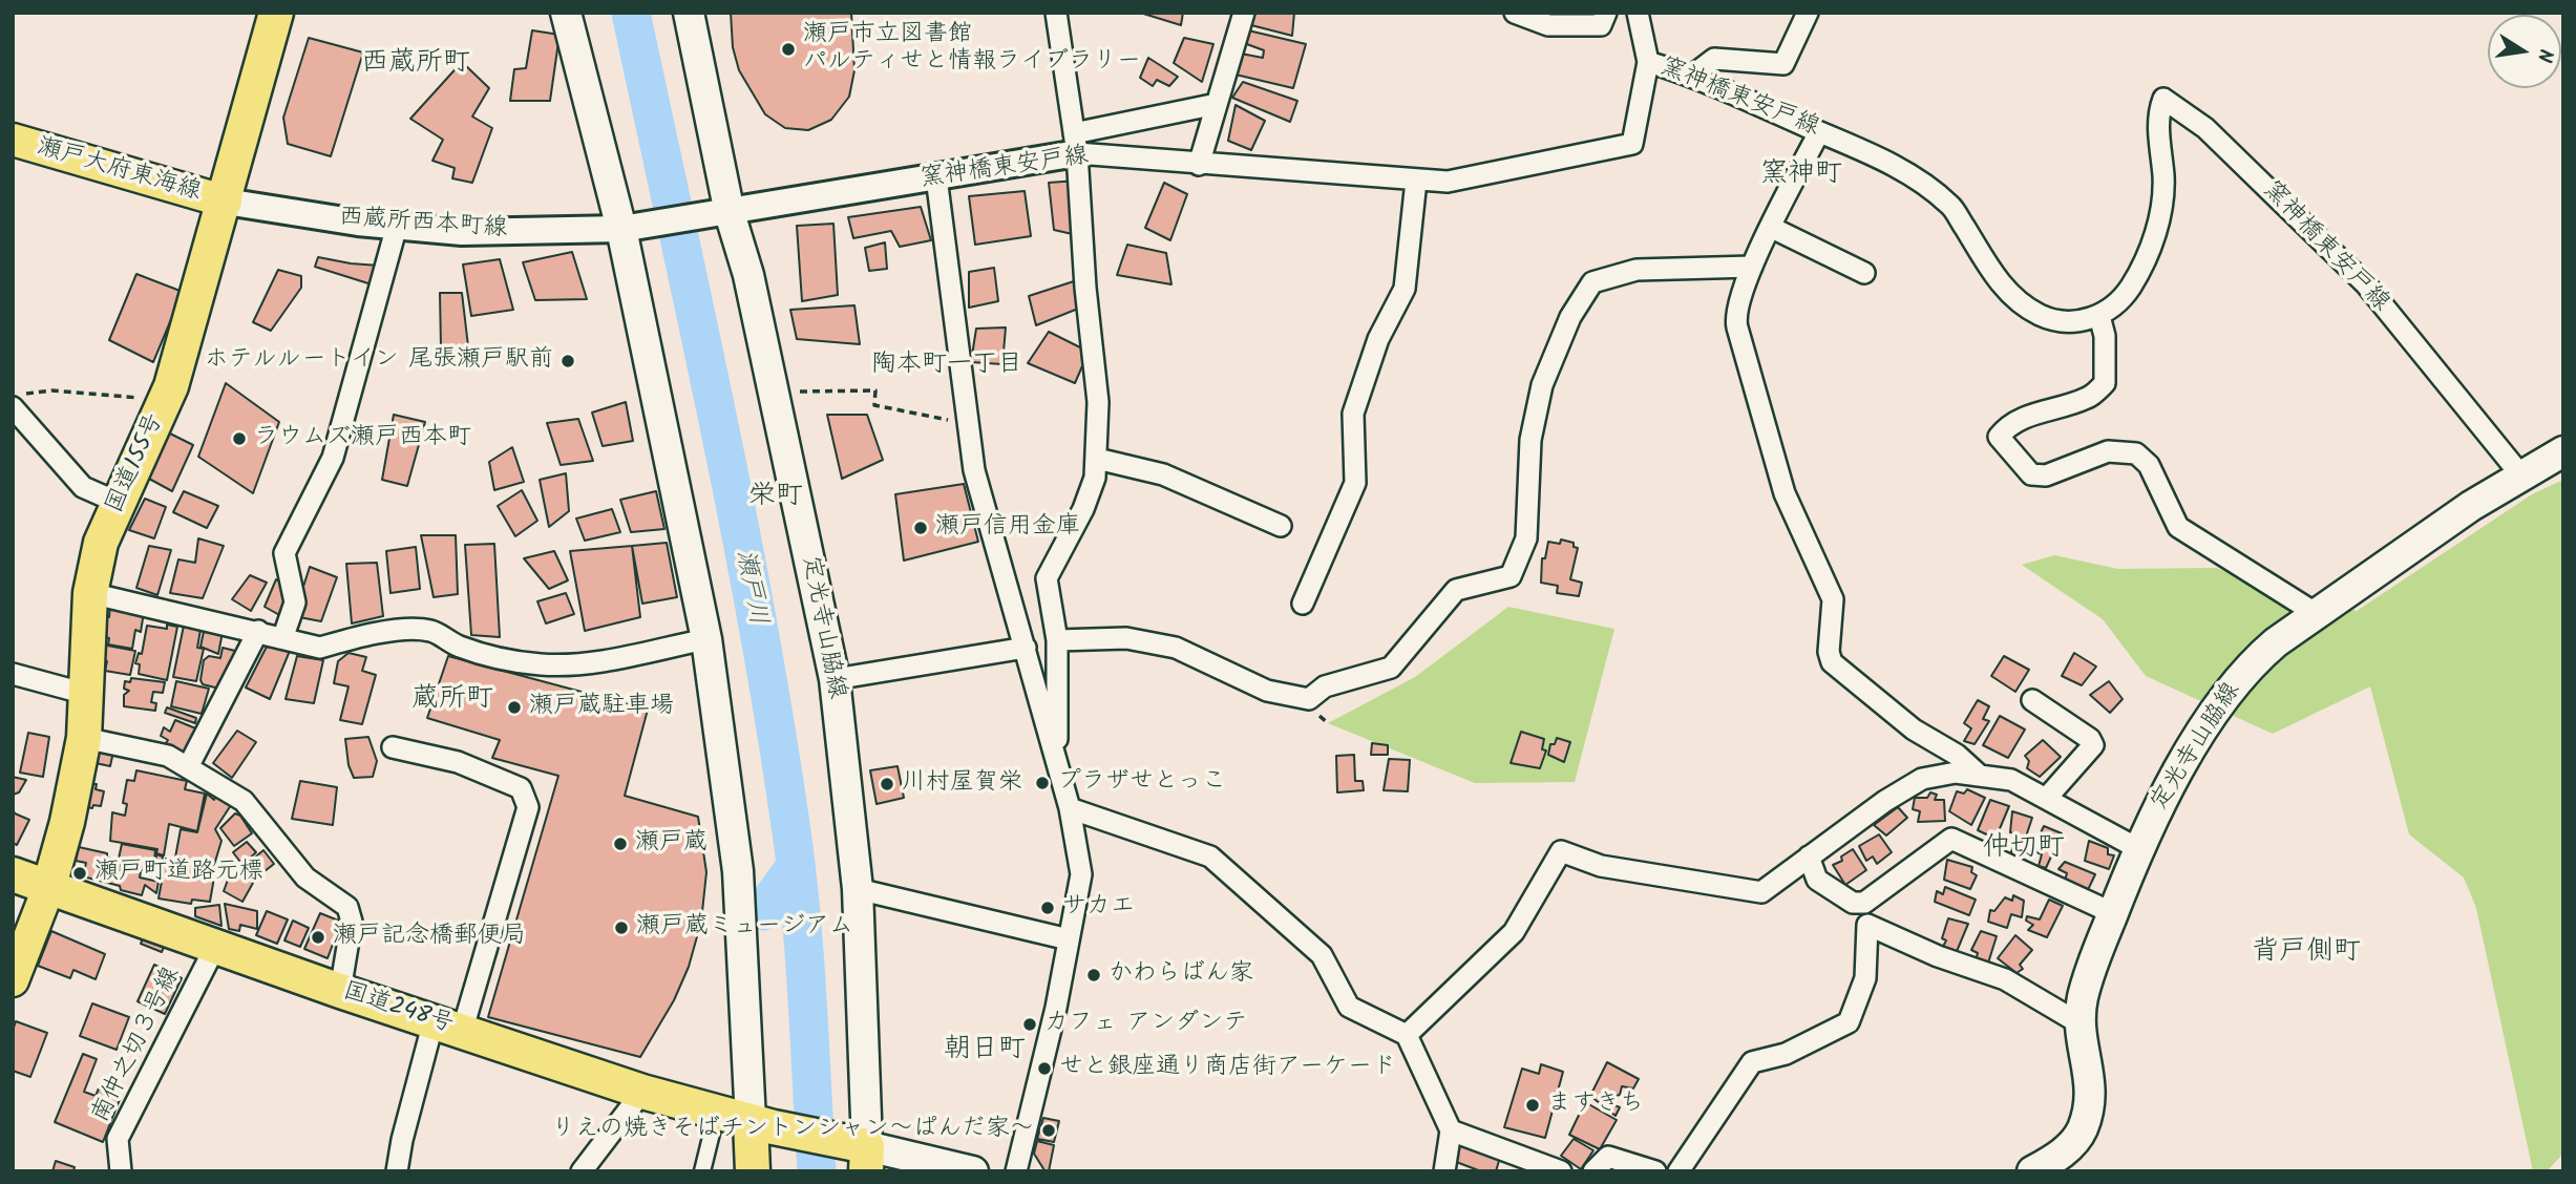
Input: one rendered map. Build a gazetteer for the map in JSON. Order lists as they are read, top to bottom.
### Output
{
  "streets": {
    "highway": ["国道155号", "国道248号"],
    "main road": ["瀬戸大府東海線", "定光寺山脇線"],
    "street": ["窯神橋東安戸線", "西蔵所西本町線", "南仲之切３号線"]
  },
  "crossings": [
    ["窯神橋東安戸線", "西蔵所西本町線"],
    ["窯神橋東安戸線", "定光寺山脇線"],
    ["瀬戸大府東海線", "西蔵所西本町線"],
    ["瀬戸大府東海線", "国道155号"],
    ["西蔵所西本町線", "国道155号"],
    ["国道155号", "国道248号"],
    ["定光寺山脇線", "国道248号"],
    ["国道248号", "南仲之切３号線"]
  ],
  "districts": [
    "西蔵所町",
    "窯神町",
    "陶本町一丁目",
    "栄町",
    "蔵所町",
    "仲切町",
    "背戸側町",
    "朝日町"
  ],
  "water": ["瀬戸川"],
  "places": [
    "瀬戸市立図書館 パルティせと情報ライブラリー",
    "ホテルルートイン 尾張瀬戸駅前",
    "ラウムズ瀬戸西本町",
    "瀬戸信用金庫",
    "瀬戸蔵駐車場",
    "プラザせとっこ",
    "川村屋賀栄",
    "瀬戸蔵",
    "瀬戸町道路元標",
    "サカエ",
    "瀬戸蔵ミュージアム",
    "瀬戸記念橋郵便局",
    "かわらばん家",
    "カフェ アンダンテ",
    "せと銀座通り商店街アーケード",
    "ますきち",
    "りえの焼きそばチントンシャン～ぱんだ家～"
  ],
  "north": "right"
}
